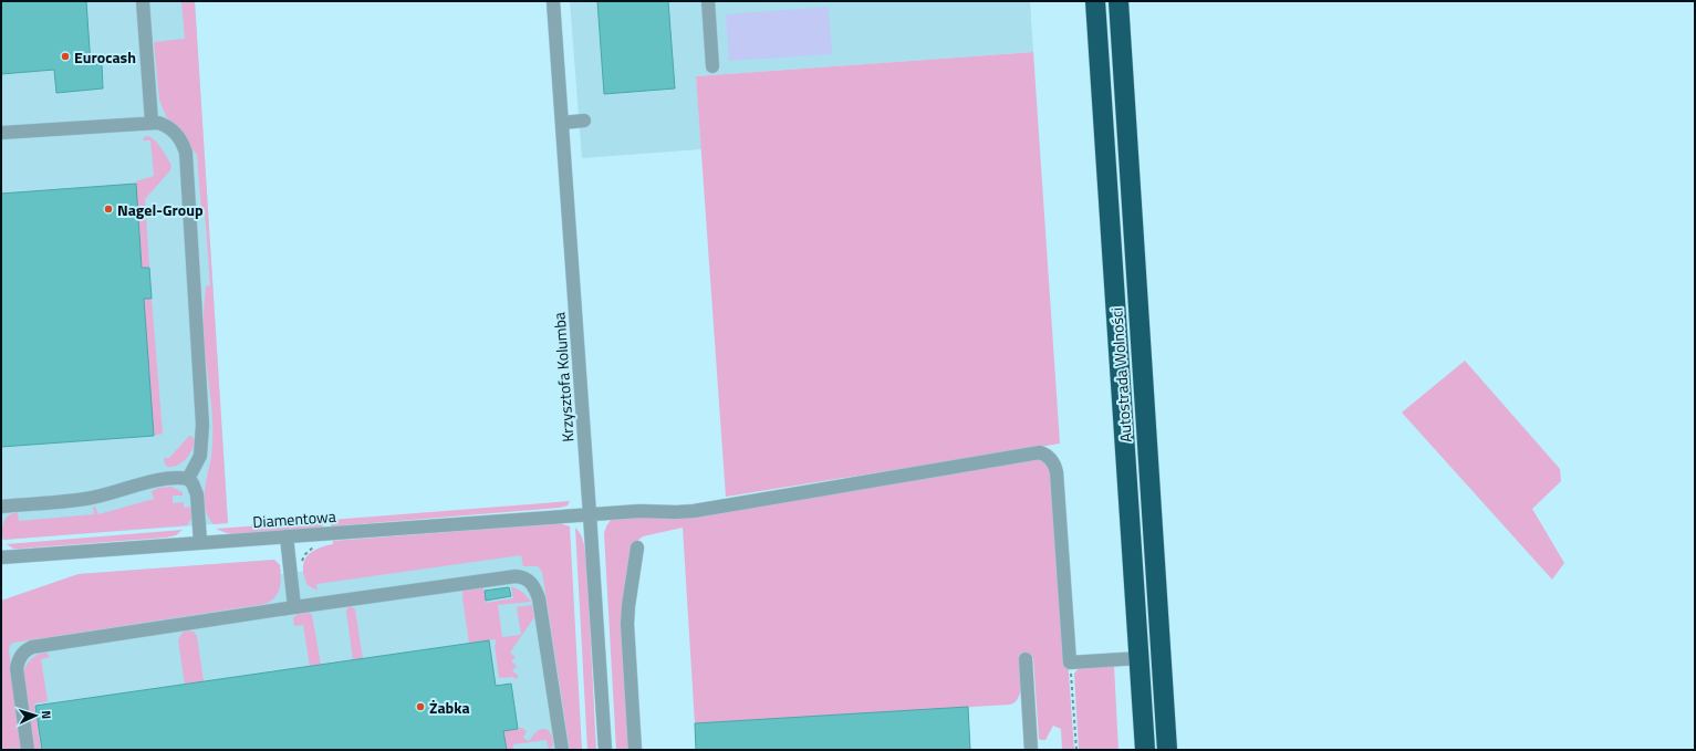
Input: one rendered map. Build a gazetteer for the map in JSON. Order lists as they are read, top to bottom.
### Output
{
  "streets": {
    "highway": ["Autostrada Wolności"],
    "street": ["Krzysztofa Kolumba", "Diamentowa"]
  },
  "crossings": [
    ["Krzysztofa Kolumba", "Diamentowa"]
  ],
  "places": ["Eurocash", "Nagel-Group", "Żabka"],
  "north": "right"
}
